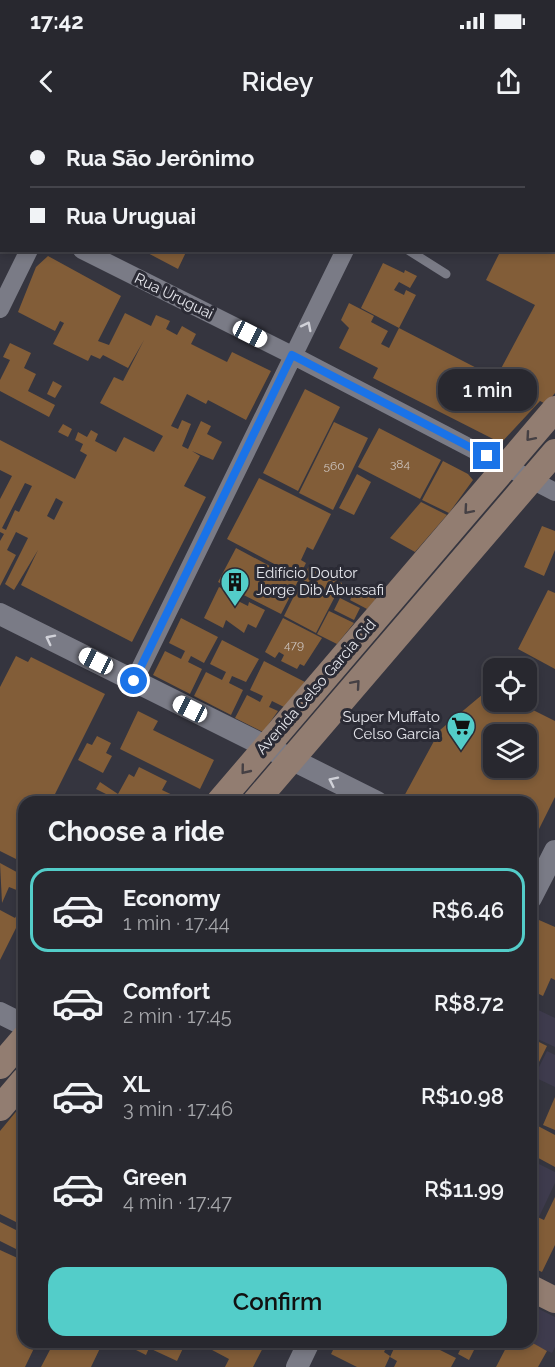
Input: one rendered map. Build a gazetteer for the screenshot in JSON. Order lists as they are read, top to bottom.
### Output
{
  "streets": {
    "main road": ["Avenida Celso Garcia Cid"],
    "street": ["Rua Uruguai"]
  },
  "crossings": [
    ["Rua Uruguai", "Avenida Celso Garcia Cid"]
  ],
  "places": {
    "building": ["Edifício Doutor Jorge Dib Abussafi"],
    "supermarket": ["Super Muffato Celso Garcia"]
  },
  "house_numbers": ["384", "560", "479"],
  "page": {
    "status": "17:42",
    "header": "Ridey",
    "banner": ["Rua São Jerônimo", "Rua Uruguai"],
    "bubble": "1 min",
    "heading": "Choose a ride",
    "list": [
      {
        "name": "Economy",
        "note": "1 min · 17:44",
        "value": "R$6.46"
      },
      {
        "name": "Comfort",
        "note": "2 min · 17:45",
        "value": "R$8.72"
      },
      {
        "name": "XL",
        "note": "3 min · 17:46",
        "value": "R$10.98"
      },
      {
        "name": "Green",
        "note": "4 min · 17:47",
        "value": "R$11.99"
      }
    ],
    "buttons": "Confirm"
  }
}
